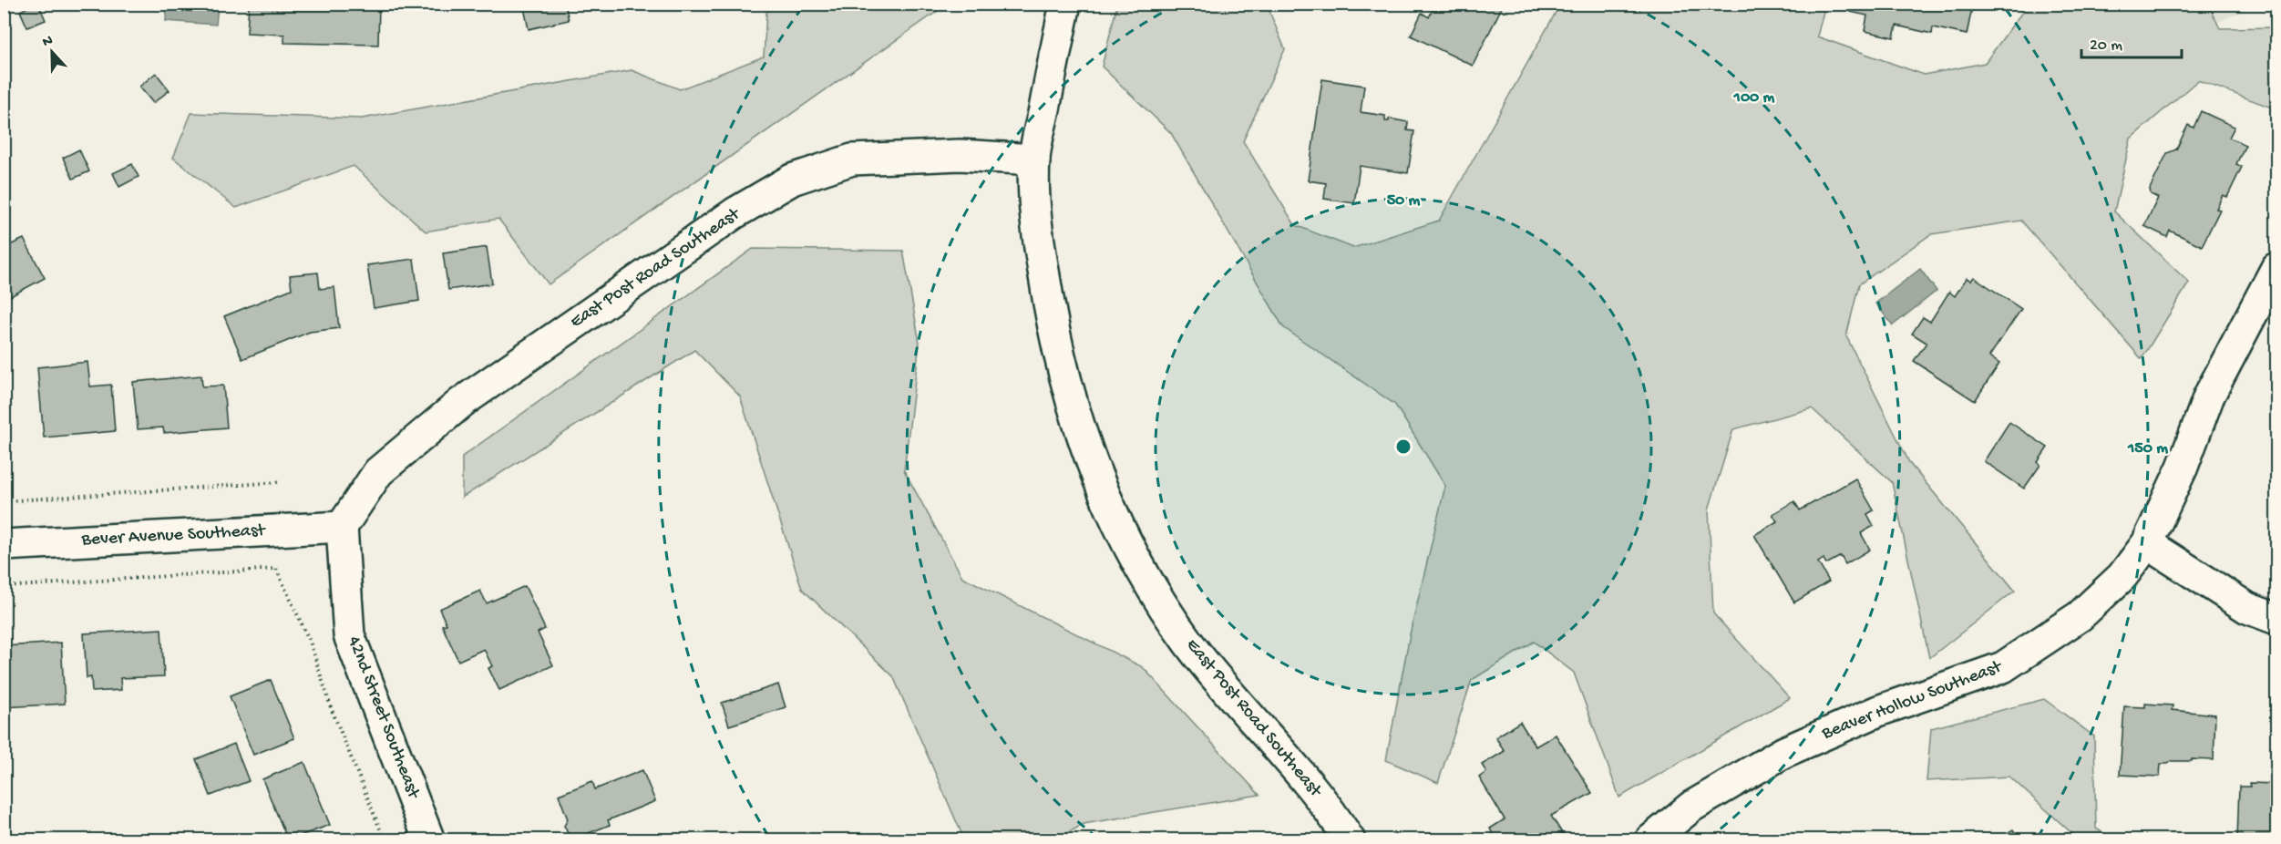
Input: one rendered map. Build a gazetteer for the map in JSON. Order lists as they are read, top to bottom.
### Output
{
  "streets": {
    "street": [
      "East Post Road Southeast",
      "Bever Avenue Southeast",
      "Beaver Hollow Southeast",
      "42nd Street Southeast"
    ]
  },
  "crossings": [
    ["East Post Road Southeast", "Bever Avenue Southeast"],
    ["East Post Road Southeast", "42nd Street Southeast"],
    ["Bever Avenue Southeast", "42nd Street Southeast"]
  ],
  "scale_bar": "20 m",
  "north": "top",
  "rings": ["100 m", "50 m", "150 m"]
}
